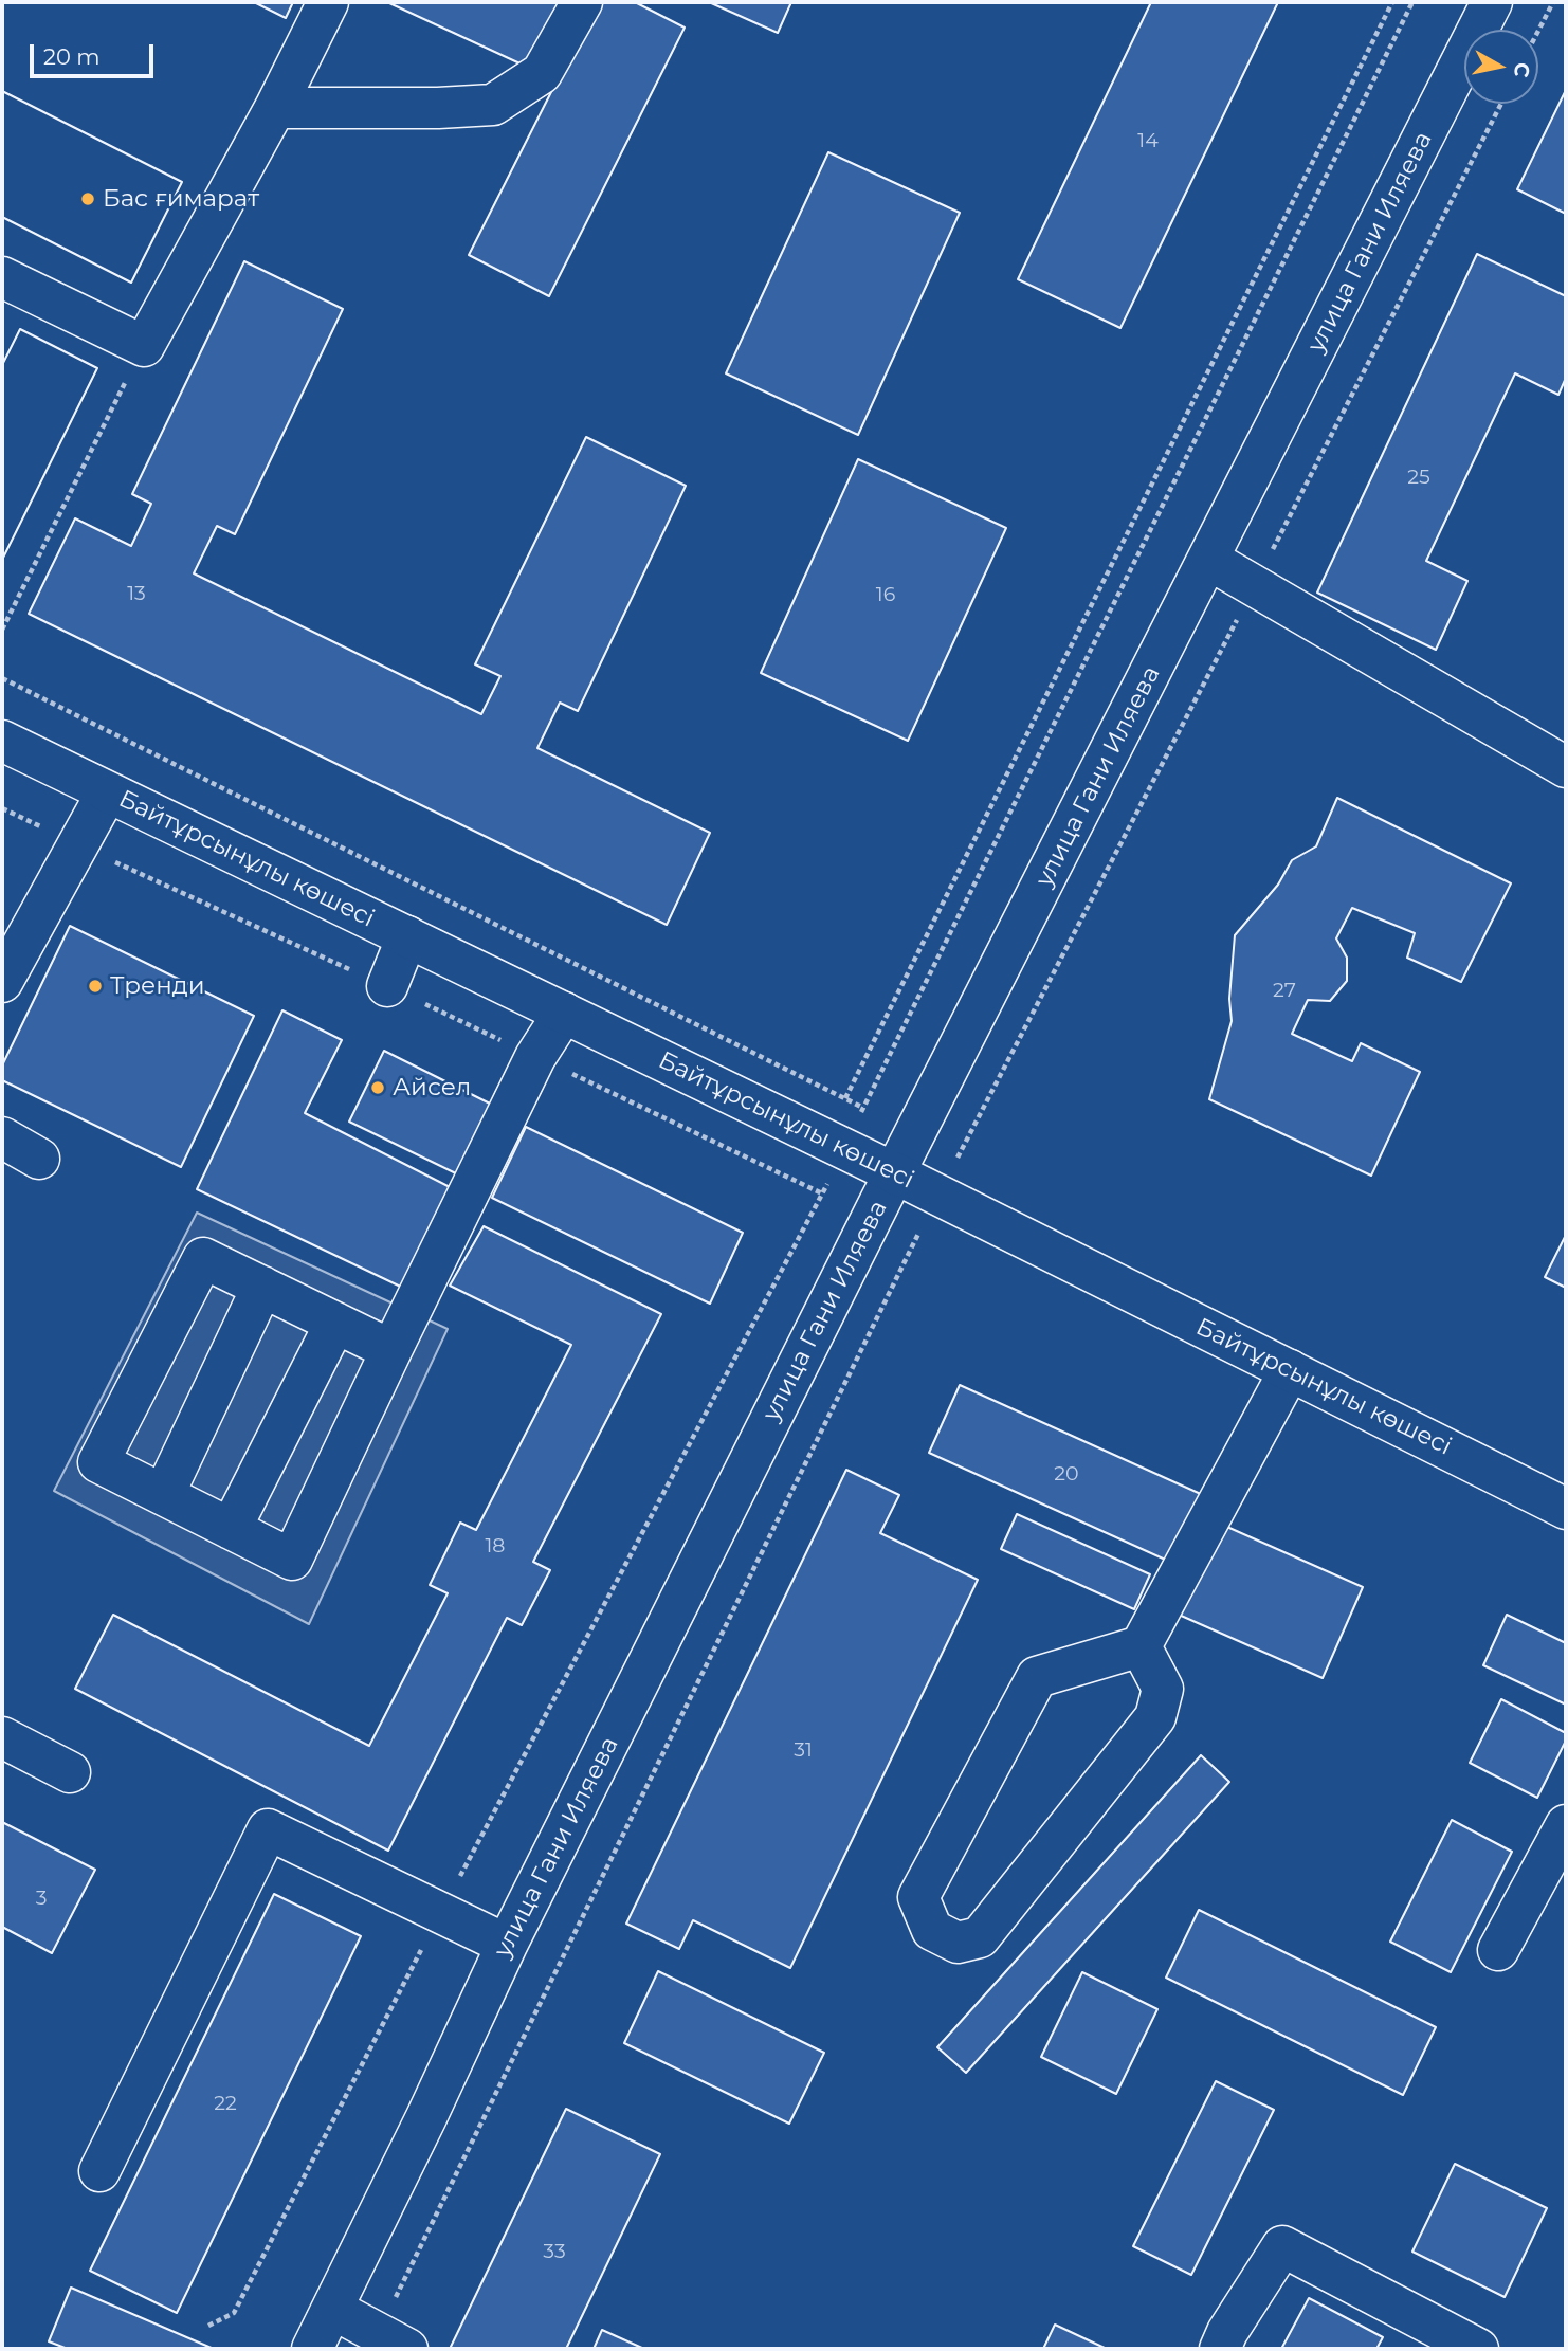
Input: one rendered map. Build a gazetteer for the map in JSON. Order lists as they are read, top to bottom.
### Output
{
  "streets": {
    "street": ["улица Гани Иляева", "Байтұрсынұлы көшесі"]
  },
  "crossings": [
    ["улица Гани Иляева", "Байтұрсынұлы көшесі"]
  ],
  "places": ["Бас ғимарат", "Тренди", "Айсел"],
  "house_numbers": [
    "14",
    "25",
    "13",
    "16",
    "27",
    "20",
    "18",
    "31",
    "3",
    "22",
    "33"
  ],
  "scale_bar": "20 m",
  "north": "right"
}
